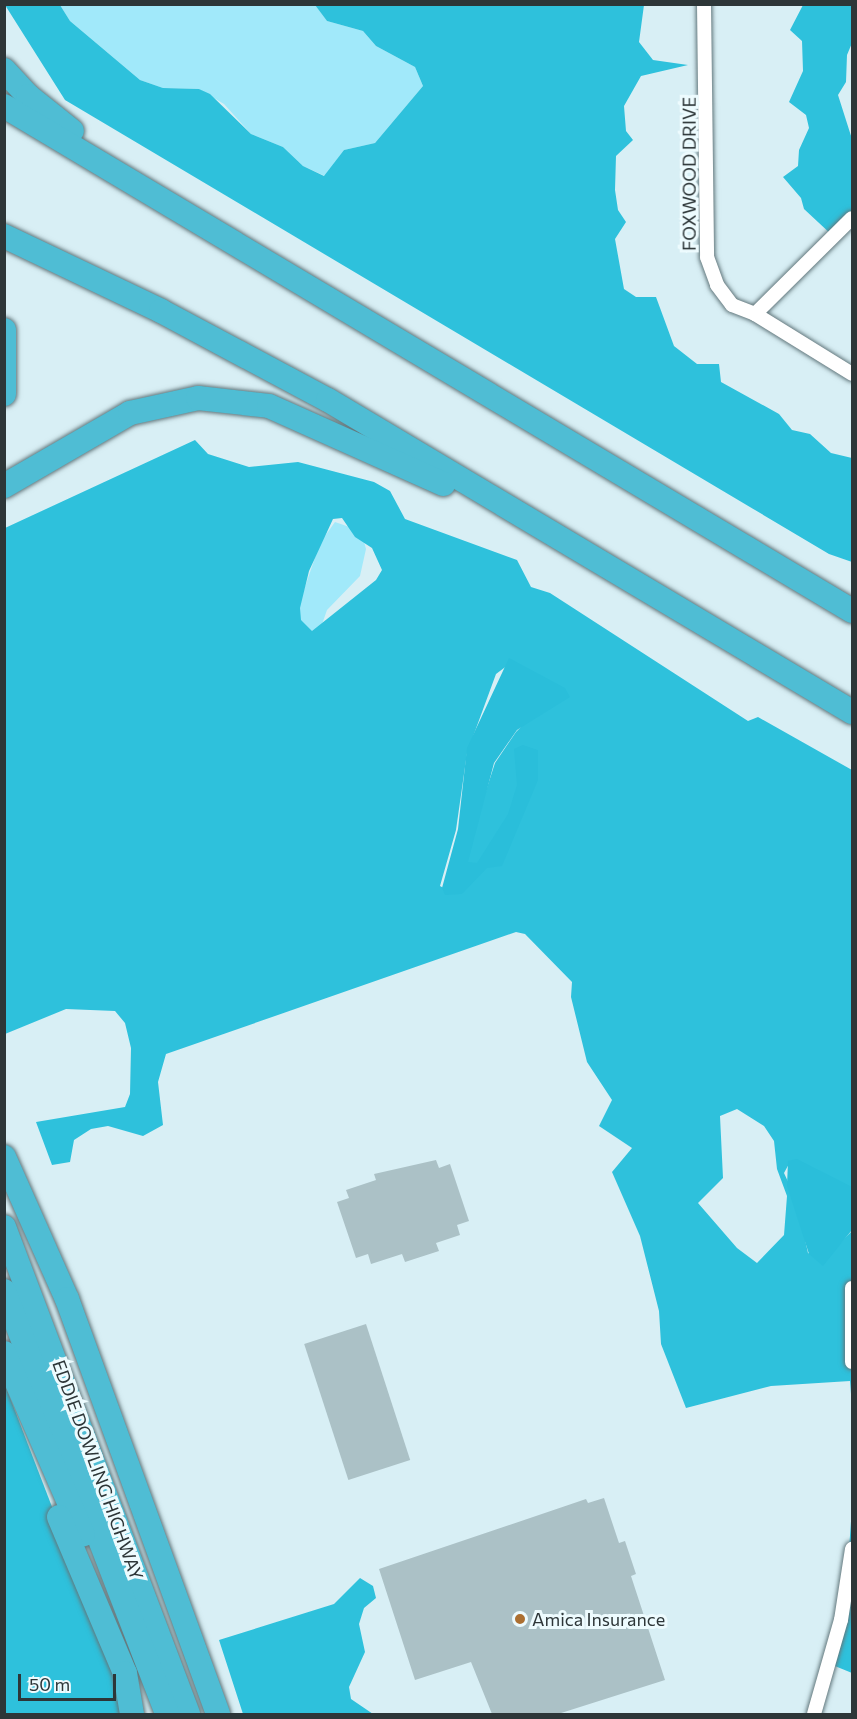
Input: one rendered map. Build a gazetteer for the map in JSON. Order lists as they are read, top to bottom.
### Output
{
  "streets": {
    "highway": ["EDDIE DOWLING HIGHWAY"],
    "street": ["FOXWOOD DRIVE"]
  },
  "places": ["Amica Insurance"],
  "scale_bar": "50 m"
}
